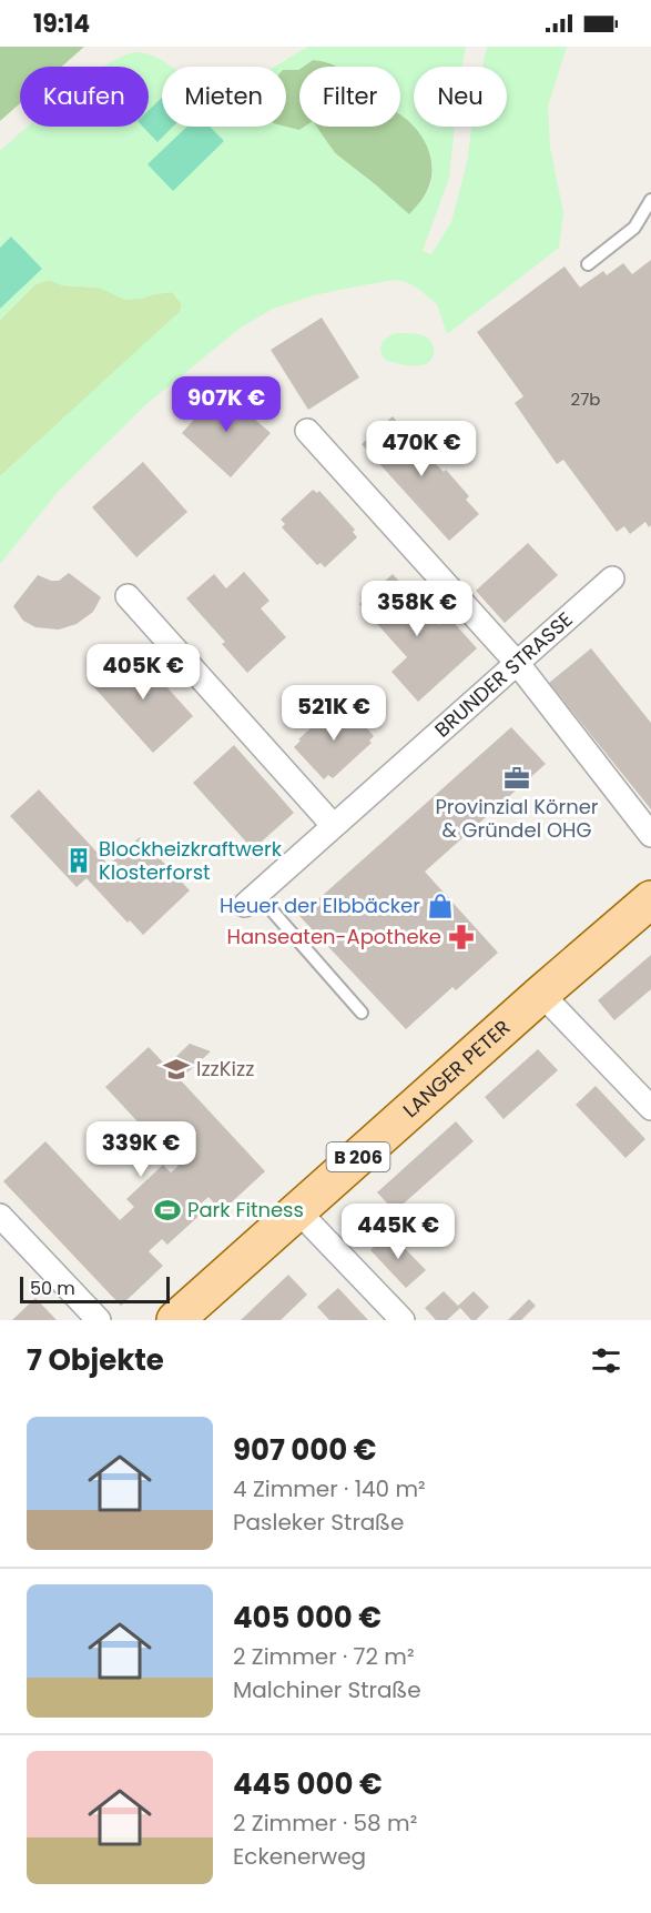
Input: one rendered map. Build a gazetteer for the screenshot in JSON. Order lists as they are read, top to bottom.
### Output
{
  "streets": {
    "main road": ["LANGER PETER", "B 206"],
    "street": ["BRUNDER STRASSE"]
  },
  "places": {
    "office": ["Provinzial Körner & Gründel OHG"],
    "building": ["Blockheizkraftwerk Klosterforst"],
    "shop": ["Heuer der Elbbäcker"],
    "pharmacy": ["Hanseaten-Apotheke"],
    "school or university": ["IzzKizz"],
    "sports": ["Park Fitness"]
  },
  "house_numbers": ["27b"],
  "scale_bar": "50 m",
  "page": {
    "status": "19:14",
    "chip": [
      "Kaufen",
      "Mieten",
      "Filter",
      "Neu"
    ],
    "price": [
      "907K €",
      "470K €",
      "358K €",
      "405K €",
      "521K €",
      "339K €",
      "445K €"
    ],
    "scale": "50 m",
    "heading": "7 Objekte",
    "list": [
      {
        "name": "907 000 €",
        "note": "4 Zimmer · 140 m² · Pasleker Straße"
      },
      {
        "name": "405 000 €",
        "note": "2 Zimmer · 72 m² · Malchiner Straße"
      },
      {
        "name": "445 000 €",
        "note": "2 Zimmer · 58 m² · Eckenerweg"
      }
    ]
  }
}
